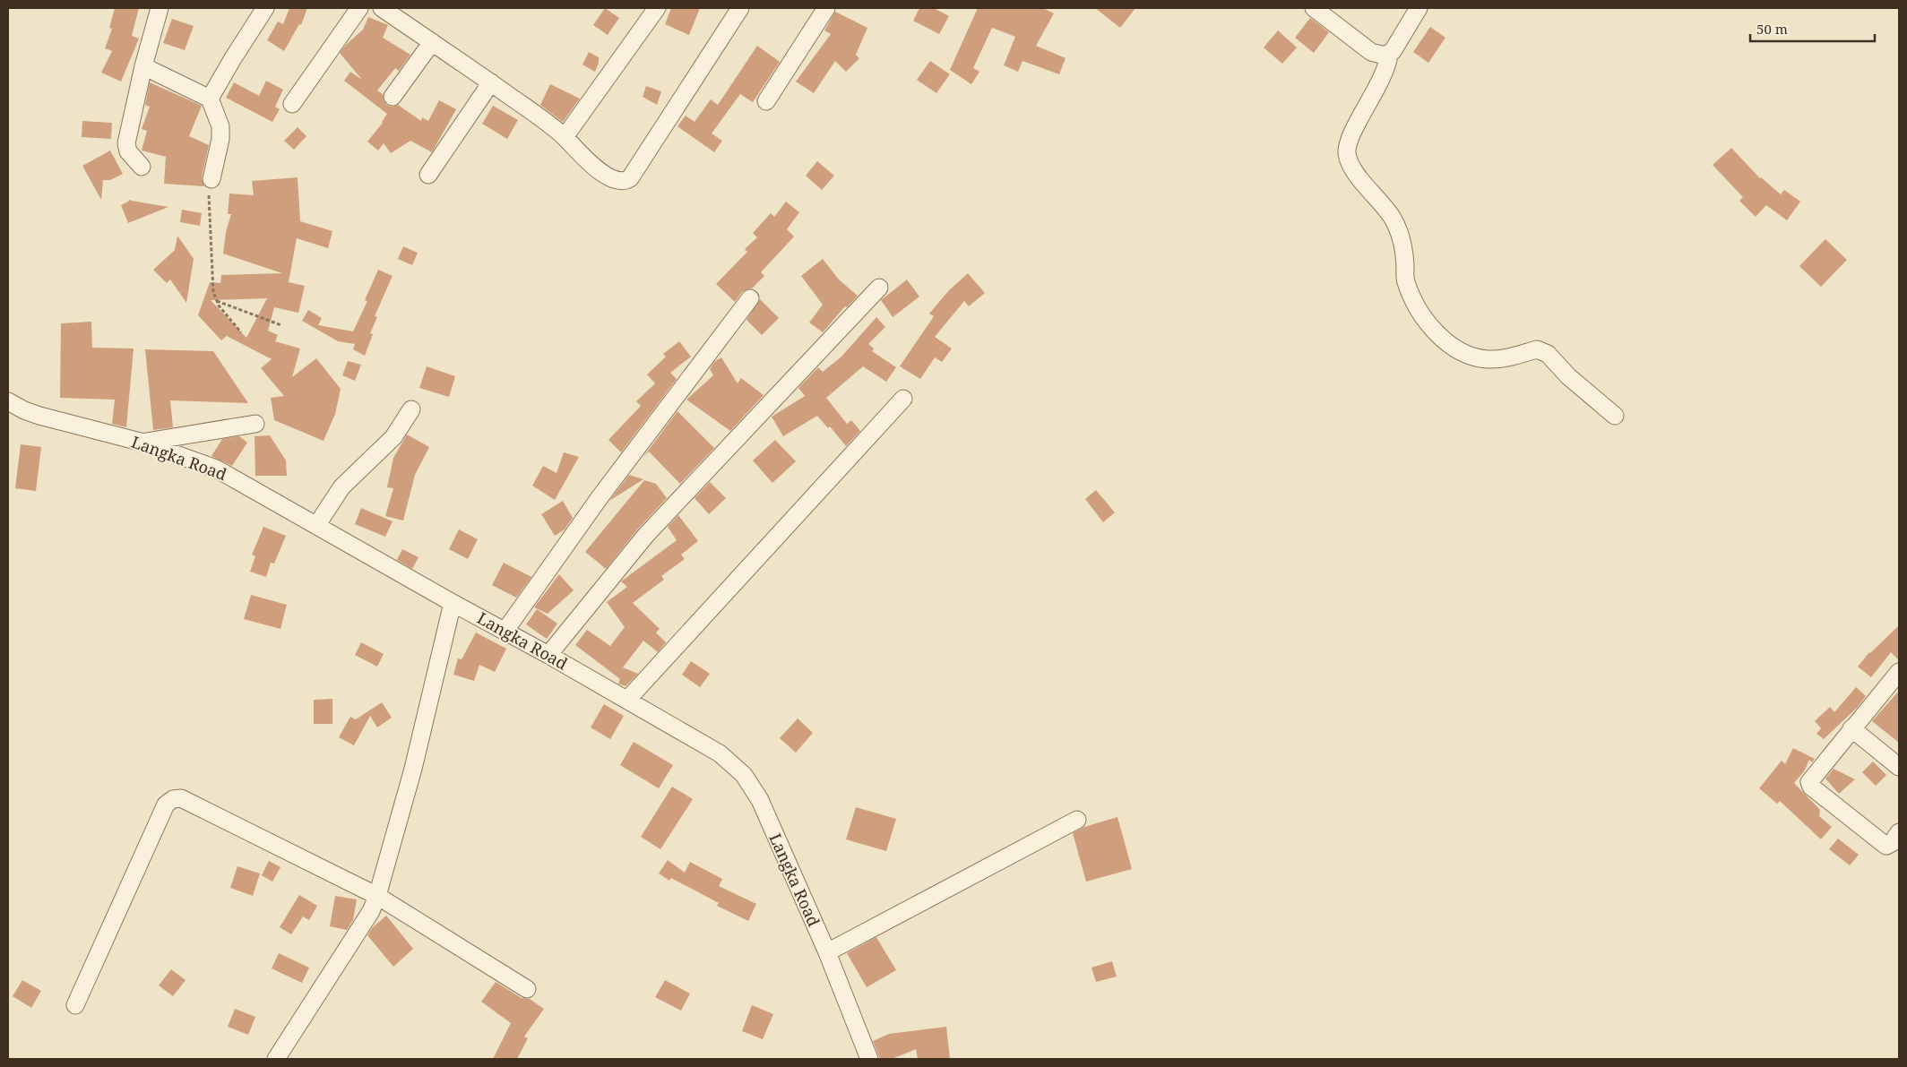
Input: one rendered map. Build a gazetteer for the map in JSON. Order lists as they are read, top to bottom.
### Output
{
  "streets": {
    "street": ["Langka Road"]
  },
  "scale_bar": "50 m"
}
